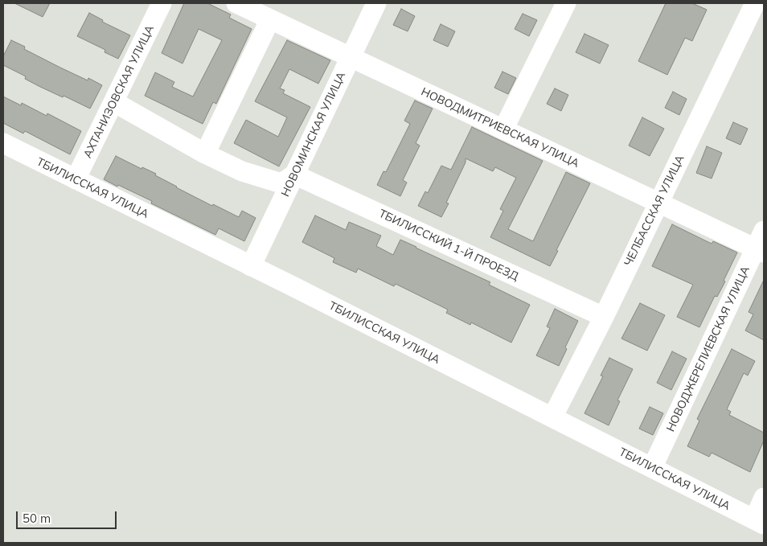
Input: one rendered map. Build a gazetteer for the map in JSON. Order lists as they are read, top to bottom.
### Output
{
  "streets": {
    "street": [
      "АХТАНИЗОВСКАЯ УЛИЦА",
      "НОВОДМИТРИЕВСКАЯ УЛИЦА",
      "НОВОМИНСКАЯ УЛИЦА",
      "ТБИЛИССКАЯ УЛИЦА",
      "ЧЕЛБАССКАЯ УЛИЦА",
      "ТБИЛИССКИЙ 1-Й ПРОЕЗД",
      "НОВОДЖЕРЕЛИЕВСКАЯ УЛИЦА"
    ]
  },
  "crossings": [
    ["АХТАНИЗОВСКАЯ УЛИЦА", "ТБИЛИССКАЯ УЛИЦА"],
    ["НОВОДМИТРИЕВСКАЯ УЛИЦА", "НОВОМИНСКАЯ УЛИЦА"],
    ["НОВОДМИТРИЕВСКАЯ УЛИЦА", "ЧЕЛБАССКАЯ УЛИЦА"],
    ["НОВОДМИТРИЕВСКАЯ УЛИЦА", "НОВОДЖЕРЕЛИЕВСКАЯ УЛИЦА"],
    ["НОВОМИНСКАЯ УЛИЦА", "ТБИЛИССКАЯ УЛИЦА"],
    ["НОВОМИНСКАЯ УЛИЦА", "ТБИЛИССКИЙ 1-Й ПРОЕЗД"],
    ["ТБИЛИССКАЯ УЛИЦА", "ЧЕЛБАССКАЯ УЛИЦА"],
    ["ТБИЛИССКАЯ УЛИЦА", "НОВОДЖЕРЕЛИЕВСКАЯ УЛИЦА"],
    ["ЧЕЛБАССКАЯ УЛИЦА", "ТБИЛИССКИЙ 1-Й ПРОЕЗД"]
  ],
  "scale_bar": "50 m"
}
